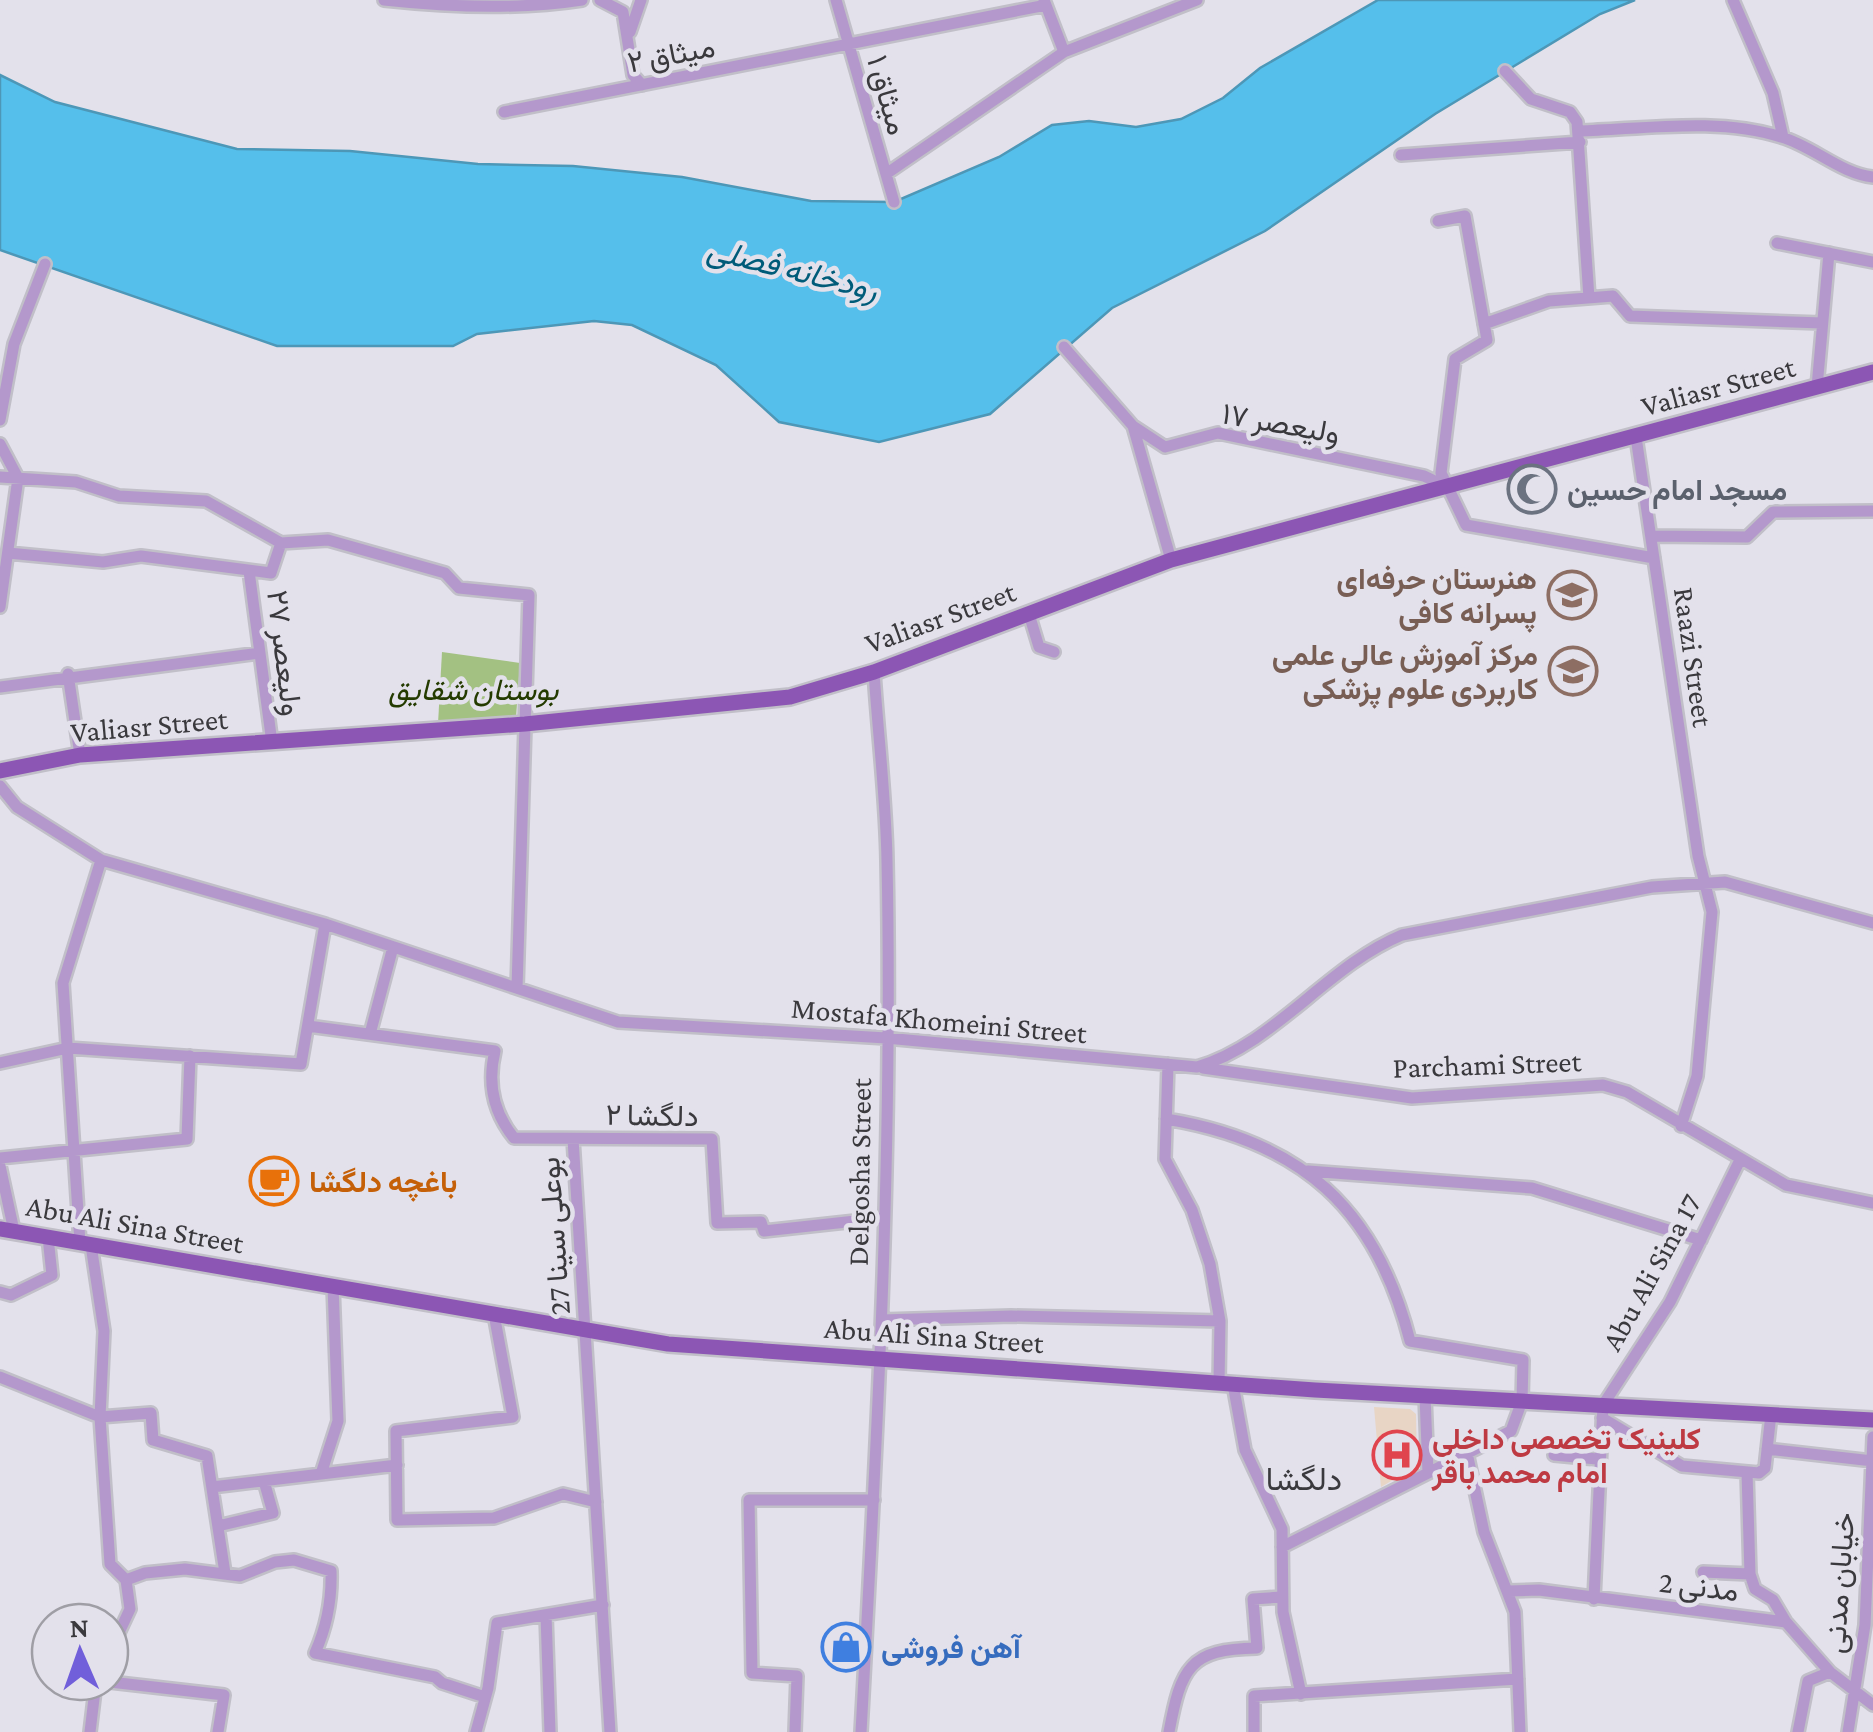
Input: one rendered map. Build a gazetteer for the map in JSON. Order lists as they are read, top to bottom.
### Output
{
  "streets": {
    "main road": ["Valiasr Street", "Abu Ali Sina Street"],
    "street": [
      "میثاق ۲",
      "میثاق ۱",
      "ولیعصر ۱۷",
      "ولیعصر ۲۷",
      "Raazi Street",
      "Mostafa Khomeini Street",
      "Parchami Street",
      "دلگشا ۲",
      "Delgosha Street",
      "بوعلی سینا 27",
      "Abu Ali Sina 17",
      "خیابان مدنی",
      "مدنی 2"
    ]
  },
  "crossings": [
    ["میثاق ۲", "میثاق ۱"],
    ["Valiasr Street", "ولیعصر ۱۷"],
    ["Valiasr Street", "ولیعصر ۲۷"],
    ["Valiasr Street", "Raazi Street"],
    ["Valiasr Street", "Delgosha Street"],
    ["Raazi Street", "Parchami Street"],
    ["Mostafa Khomeini Street", "Parchami Street"],
    ["Mostafa Khomeini Street", "Delgosha Street"],
    ["Parchami Street", "Abu Ali Sina 17"],
    ["دلگشا ۲", "Delgosha Street"],
    ["دلگشا ۲", "بوعلی سینا 27"],
    ["Delgosha Street", "Abu Ali Sina Street"],
    ["Abu Ali Sina Street", "بوعلی سینا 27"],
    ["Abu Ali Sina Street", "Abu Ali Sina 17"]
  ],
  "districts": ["دلگشا"],
  "water": ["رودخانه فصلی"],
  "parks": ["بوستان شقایق"],
  "places": {
    "mosque": ["مسجد امام حسین"],
    "school or university": ["هنرستان حرفه‌ای پسرانه کافی", "مرکز آموزش عالی علمی کاربردی علوم پزشکی"],
    "cafe": ["باغچه دلگشا"],
    "hospital": ["کلینیک تخصصی داخلی امام محمد باقر"],
    "shop": ["آهن فروشی"]
  },
  "north": "top"
}
